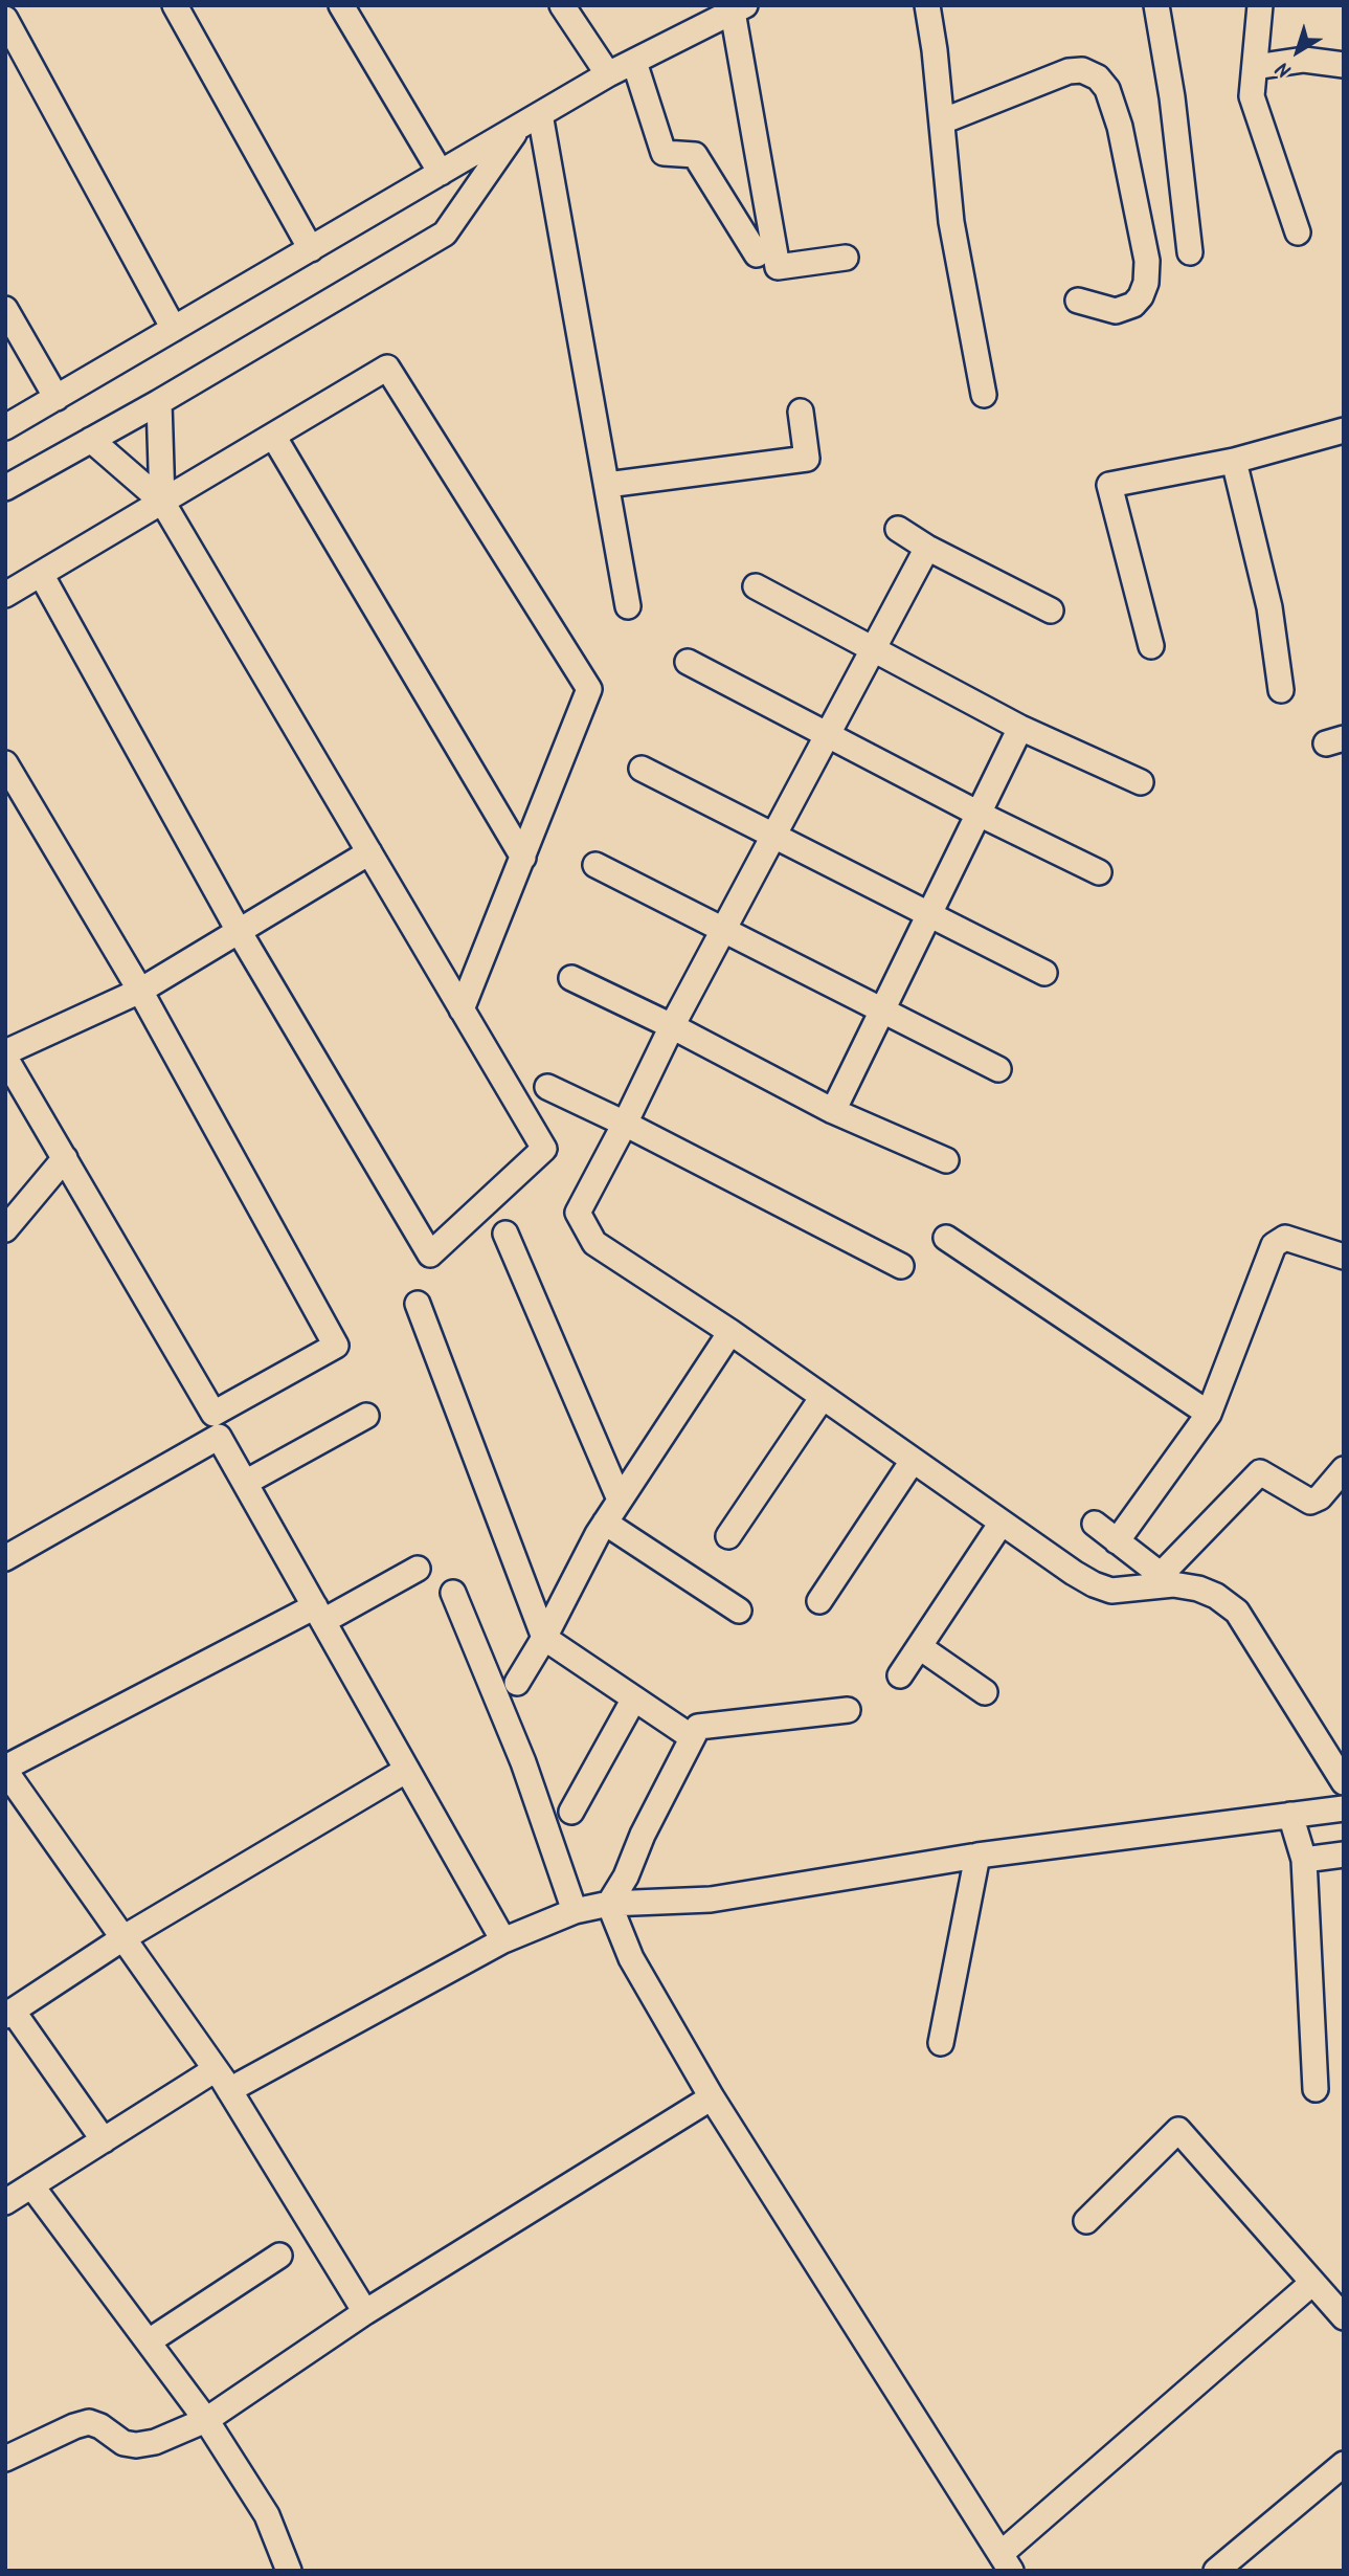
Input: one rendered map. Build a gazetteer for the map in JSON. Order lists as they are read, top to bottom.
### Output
{
  "north": "bottom left"
}
